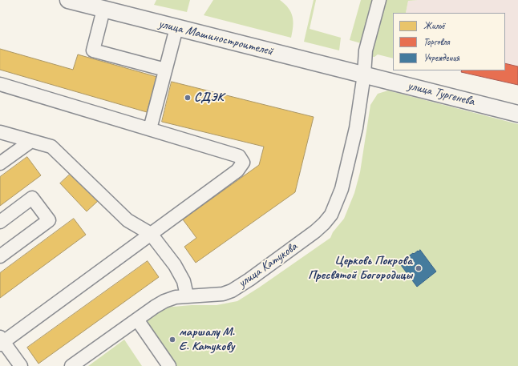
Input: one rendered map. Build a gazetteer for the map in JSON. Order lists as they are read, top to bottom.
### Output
{
  "streets": {
    "main road": ["улица Машиностроителей", "улица Тургенева"],
    "street": ["улица Катукова"]
  },
  "crossings": [
    ["улица Машиностроителей", "улица Тургенева"],
    ["улица Машиностроителей", "улица Катукова"],
    ["улица Тургенева", "улица Катукова"]
  ],
  "places": ["СДЭК", "Церковь Покрова Пресвятой Богородицы", "маршалу М. Е. Катукову"],
  "legend": ["Жильё", "Торговля", "Учреждения"]
}
